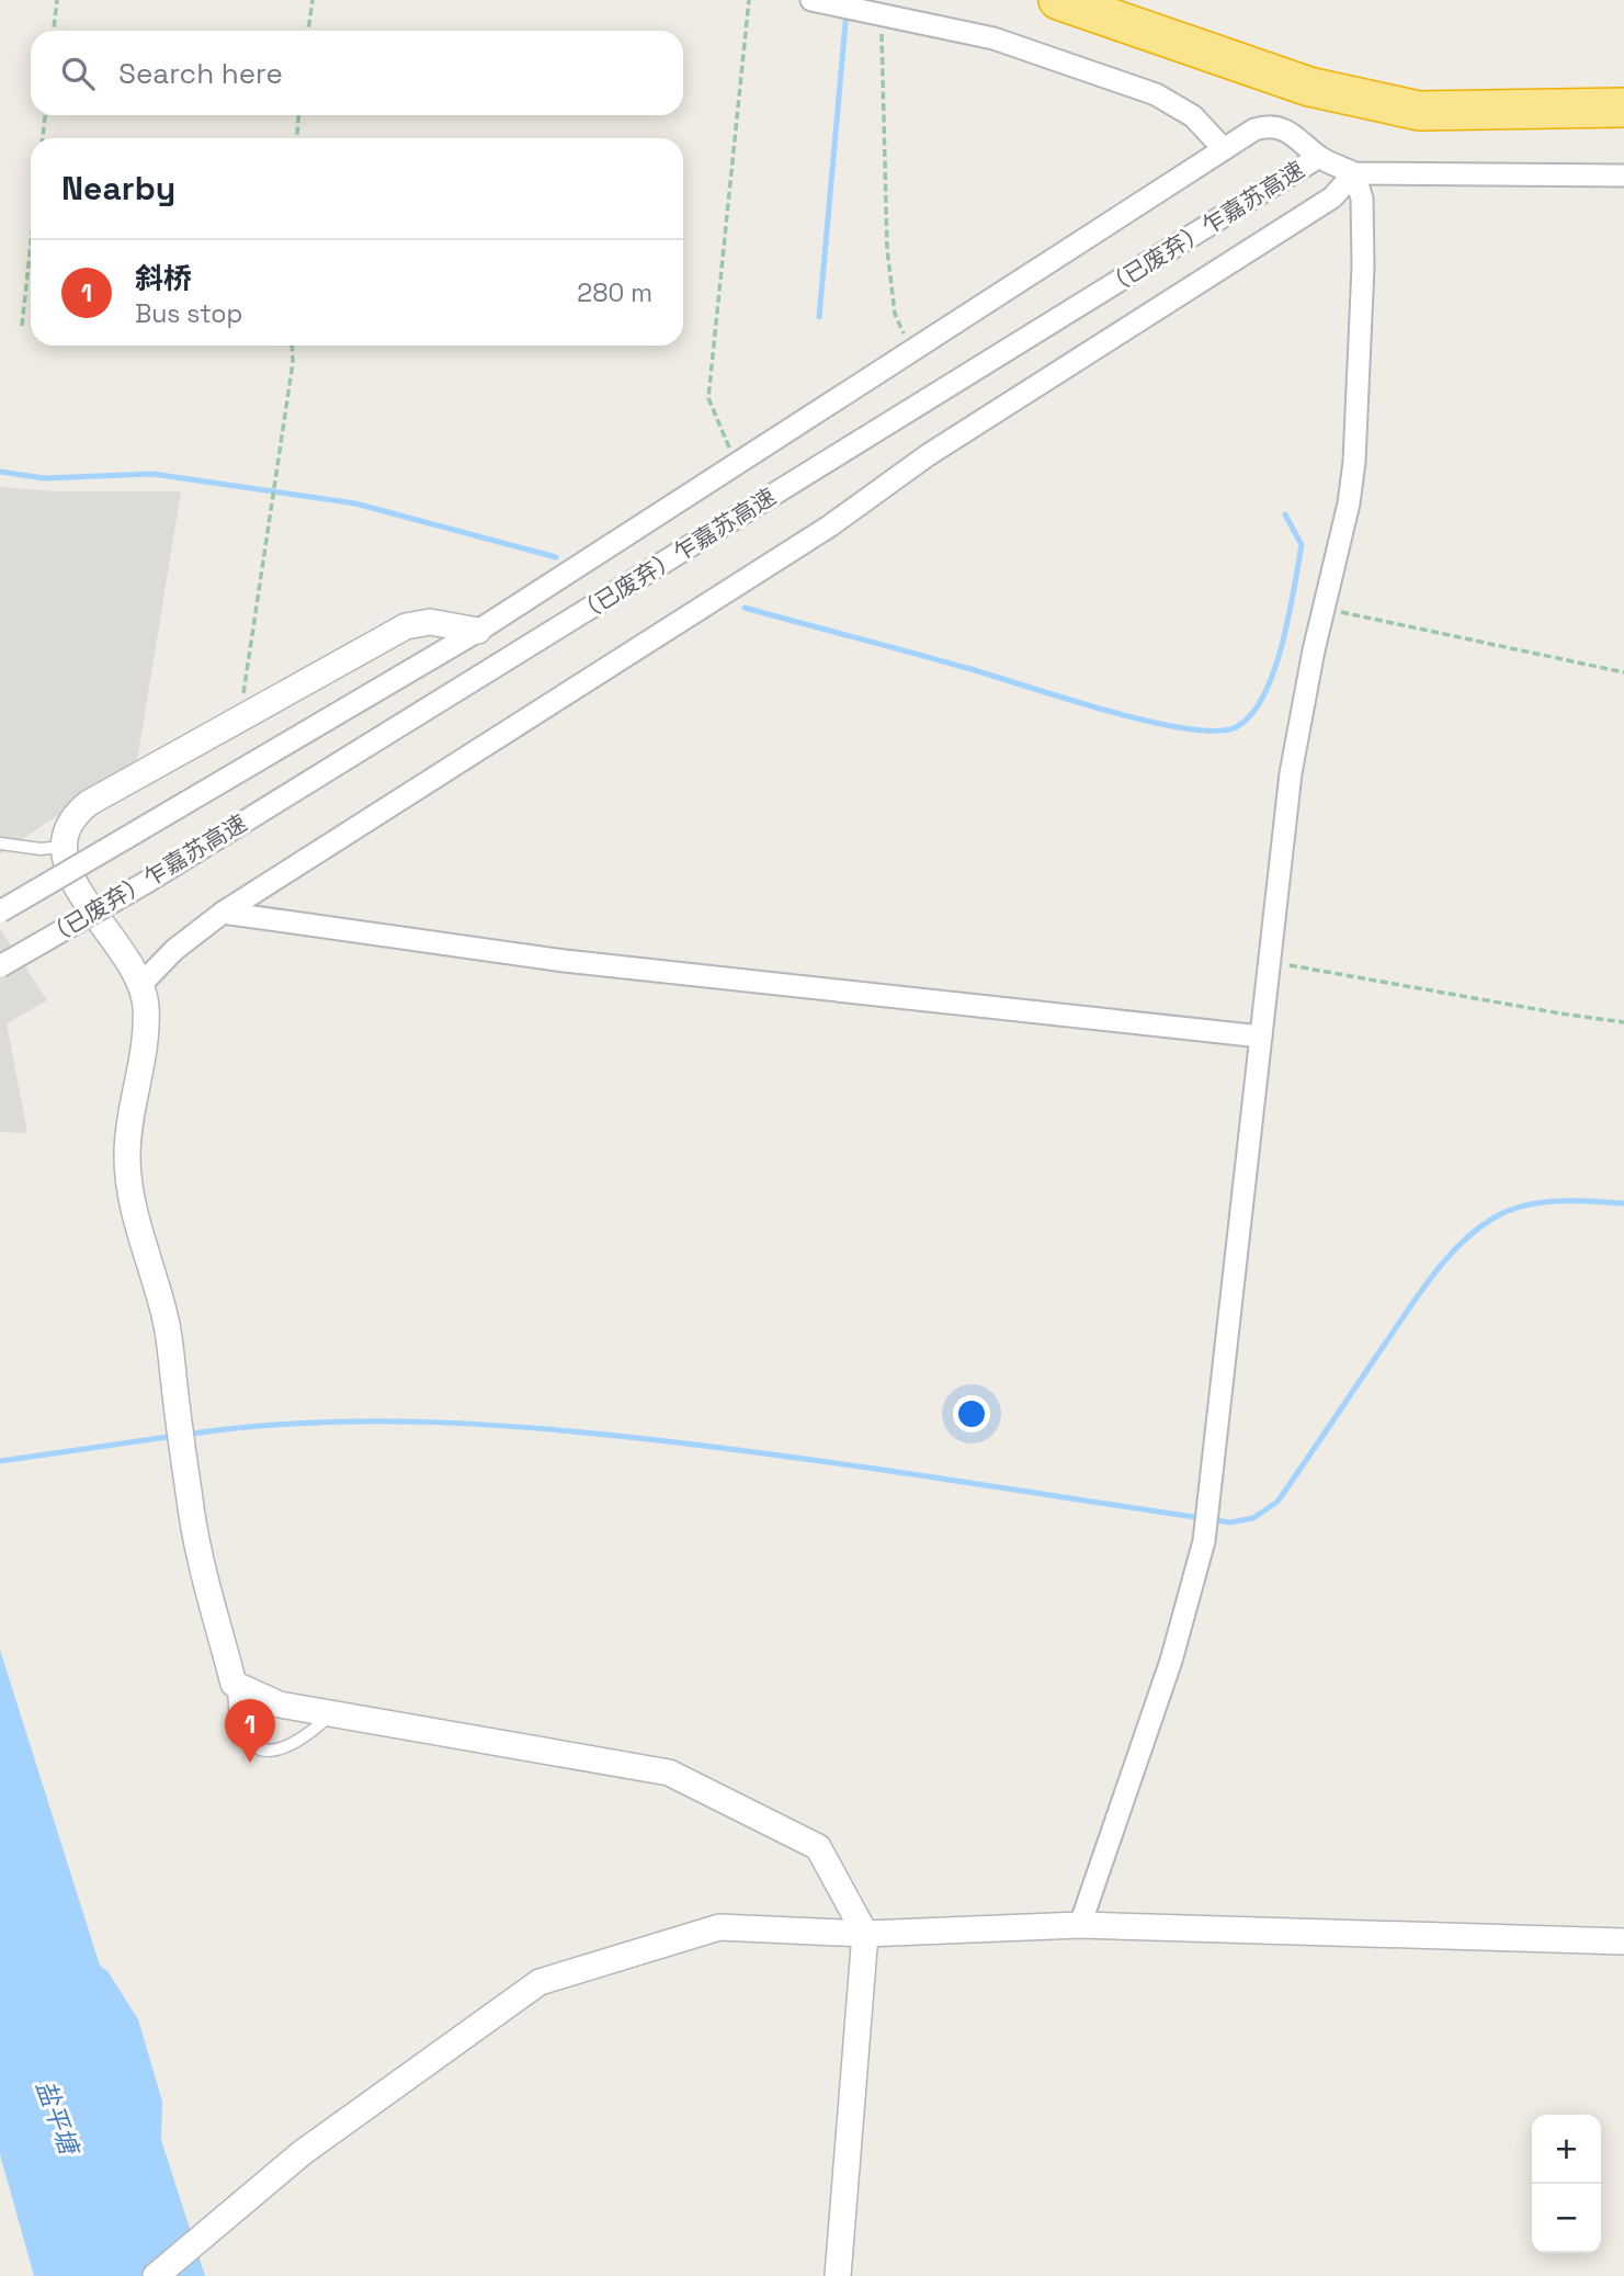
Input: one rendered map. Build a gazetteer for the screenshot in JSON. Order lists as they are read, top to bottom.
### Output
{
  "streets": {
    "street": ["（已废弃）乍嘉苏高速"]
  },
  "water": ["盐平塘"],
  "page": {
    "search": "Search here",
    "heading": "Nearby",
    "list": [
      {
        "mark": "1",
        "name": "斜桥",
        "note": "Bus stop",
        "value": "280 m"
      }
    ],
    "pins": "1",
    "map_buttons": ["+", "−"]
  }
}
